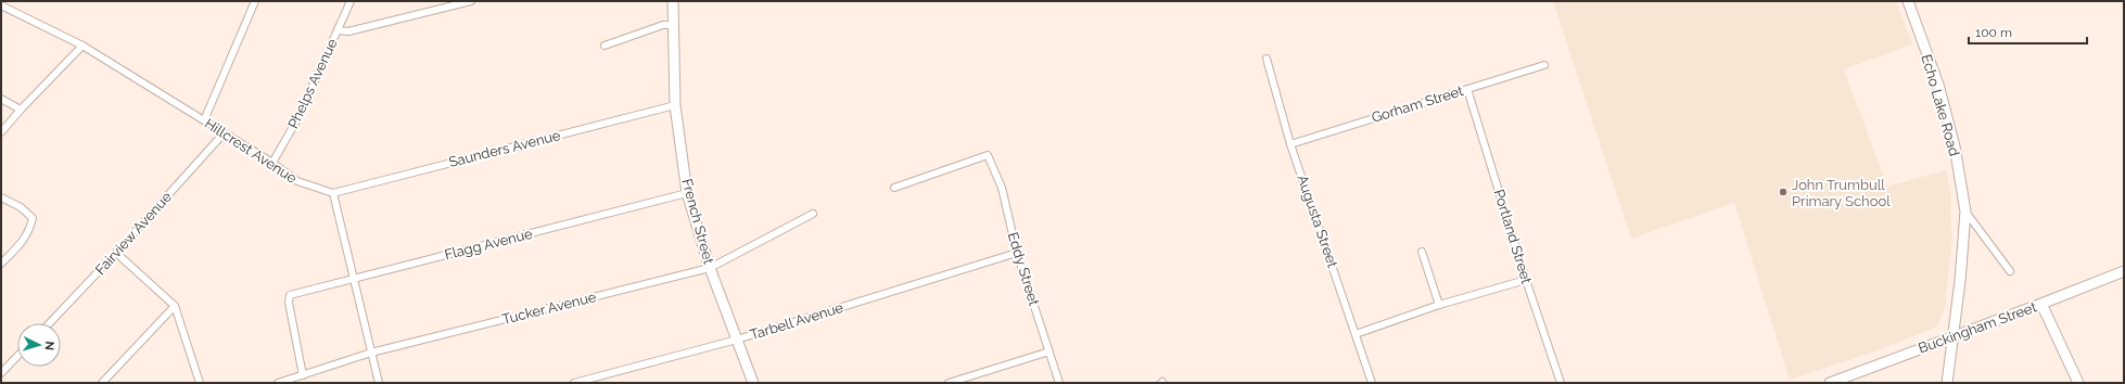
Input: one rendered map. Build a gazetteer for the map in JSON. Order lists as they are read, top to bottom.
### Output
{
  "streets": {
    "main road": ["Echo Lake Road", "French Street", "Buckingham Street"],
    "street": [
      "Phelps Avenue",
      "Gorham Street",
      "Saunders Avenue",
      "Hillcrest Avenue",
      "Augusta Street",
      "Fairview Avenue",
      "Portland Street",
      "Flagg Avenue",
      "Eddy Street",
      "Tucker Avenue",
      "Tarbell Avenue"
    ]
  },
  "crossings": [
    ["Phelps Avenue", "Hillcrest Avenue"],
    ["Gorham Street", "Augusta Street"],
    ["Gorham Street", "Portland Street"],
    ["Echo Lake Road", "Buckingham Street"],
    ["Saunders Avenue", "Hillcrest Avenue"],
    ["Saunders Avenue", "French Street"],
    ["Hillcrest Avenue", "Fairview Avenue"],
    ["French Street", "Flagg Avenue"],
    ["French Street", "Tucker Avenue"],
    ["French Street", "Tarbell Avenue"],
    ["Flagg Avenue", "Tucker Avenue"],
    ["Eddy Street", "Tarbell Avenue"]
  ],
  "places": ["John Trumbull Primary School"],
  "scale_bar": "100 m",
  "north": "right"
}
